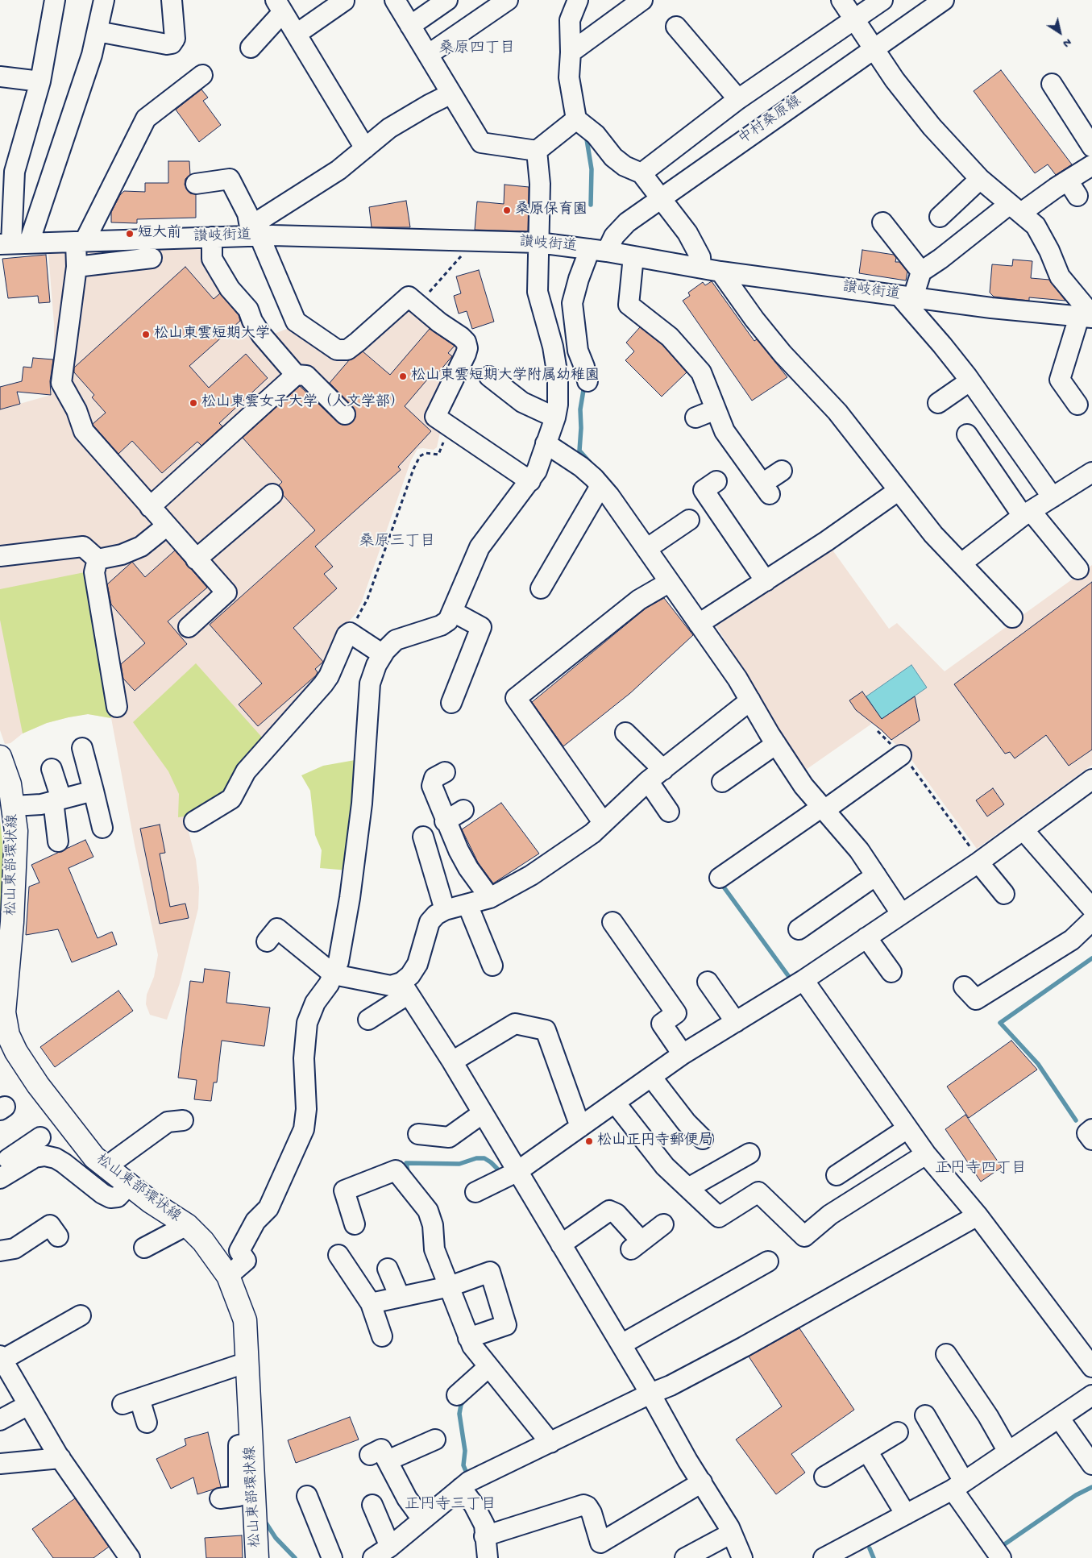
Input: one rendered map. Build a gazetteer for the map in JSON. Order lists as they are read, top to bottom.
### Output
{
  "streets": {
    "main road": ["松山東部環状線"],
    "street": ["中村桑原線", "讃岐街道"]
  },
  "crossings": [
    ["中村桑原線", "讃岐街道"]
  ],
  "districts": [
    "桑原四丁目",
    "桑原三丁目",
    "正円寺四丁目",
    "正円寺三丁目"
  ],
  "places": [
    "桑原保育園",
    "短大前",
    "松山東雲短期大学",
    "松山東雲短期大学附属幼稚園",
    "松山東雲女子大学（人文学部）",
    "松山正円寺郵便局"
  ],
  "north": "bottom right"
}
